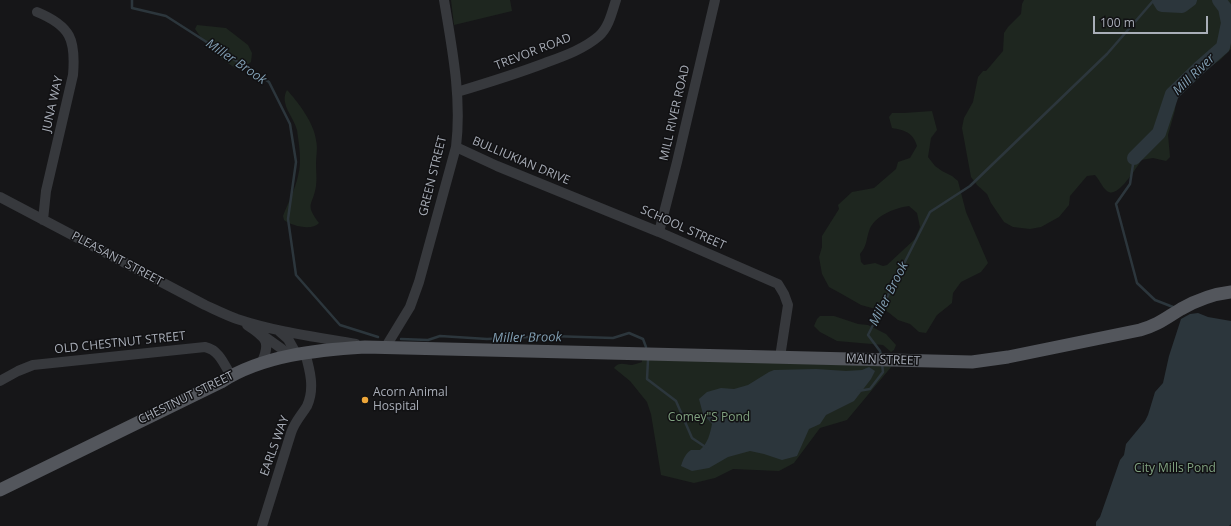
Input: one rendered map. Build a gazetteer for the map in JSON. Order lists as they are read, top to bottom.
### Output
{
  "streets": {
    "main road": ["MAIN STREET", "CHESTNUT STREET"],
    "street": [
      "TREVOR ROAD",
      "JUNA WAY",
      "MILL RIVER ROAD",
      "BULLIUKIAN DRIVE",
      "GREEN STREET",
      "SCHOOL STREET",
      "PLEASANT STREET",
      "OLD CHESTNUT STREET",
      "EARLS WAY"
    ]
  },
  "crossings": [
    ["TREVOR ROAD", "GREEN STREET"],
    ["JUNA WAY", "PLEASANT STREET"],
    ["MILL RIVER ROAD", "SCHOOL STREET"],
    ["BULLIUKIAN DRIVE", "GREEN STREET"],
    ["BULLIUKIAN DRIVE", "SCHOOL STREET"],
    ["GREEN STREET", "MAIN STREET"],
    ["GREEN STREET", "CHESTNUT STREET"],
    ["SCHOOL STREET", "MAIN STREET"],
    ["PLEASANT STREET", "CHESTNUT STREET"],
    ["PLEASANT STREET", "EARLS WAY"],
    ["OLD CHESTNUT STREET", "CHESTNUT STREET"],
    ["MAIN STREET", "CHESTNUT STREET"],
    ["CHESTNUT STREET", "EARLS WAY"]
  ],
  "water": ["Miller Brook", "Mill River"],
  "parks": ["Comey\"S Pond", "City Mills Pond"],
  "places": ["Acorn Animal Hospital"],
  "scale_bar": "100 m"
}
